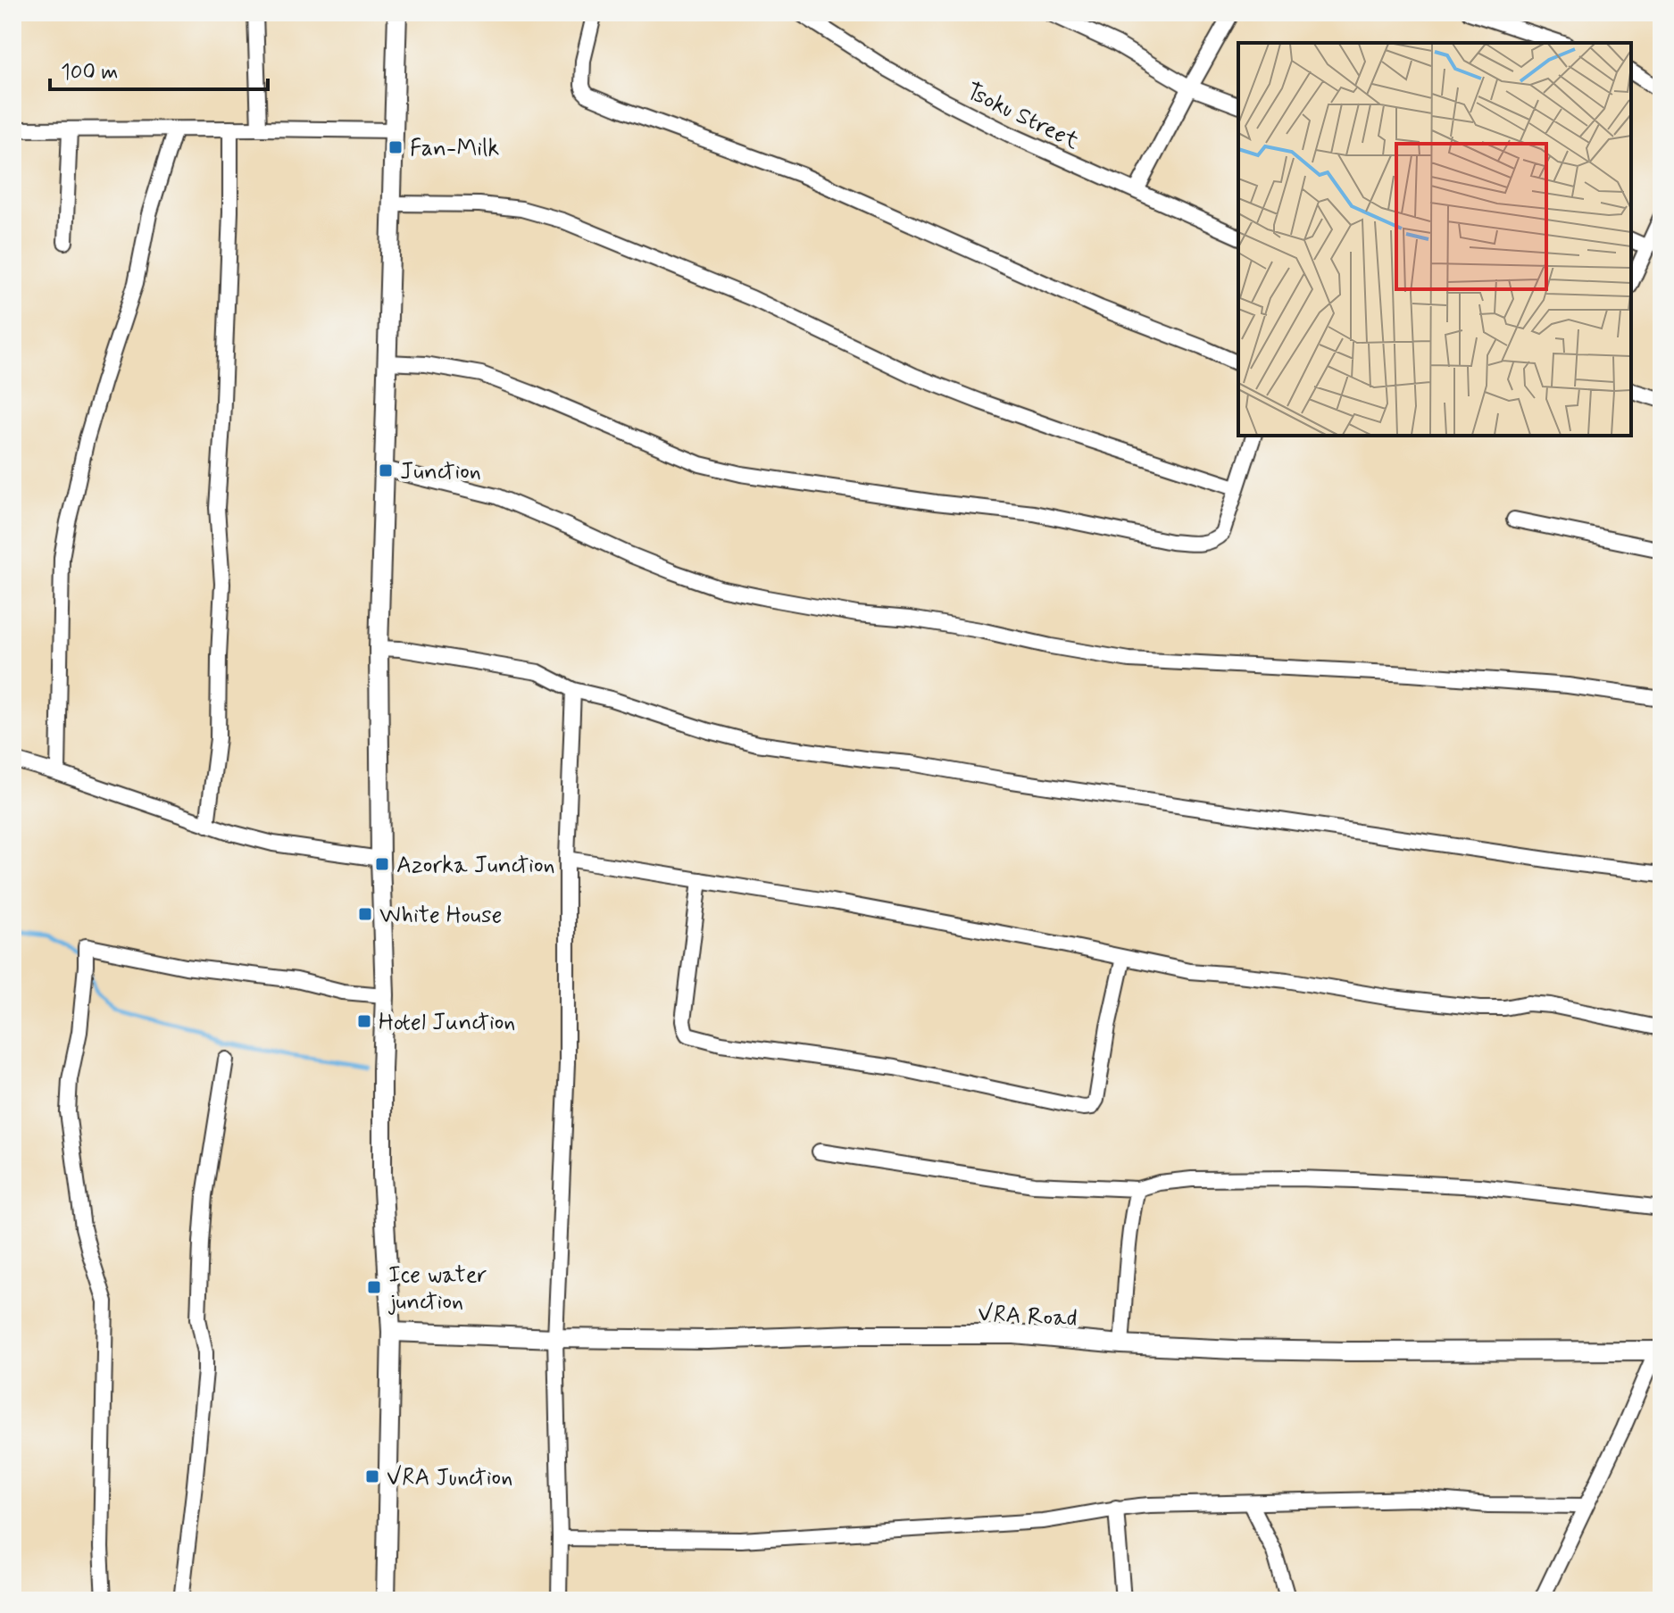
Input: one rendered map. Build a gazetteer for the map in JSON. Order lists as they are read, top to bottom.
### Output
{
  "streets": {
    "street": ["Tsoku Street", "VRA Road"]
  },
  "places": {
    "transit": [
      "Fan-Milk",
      "Junction",
      "Azorka Junction",
      "White House",
      "Hotel Junction",
      "Ice water junction",
      "VRA Junction"
    ]
  },
  "scale_bar": "100 m"
}
